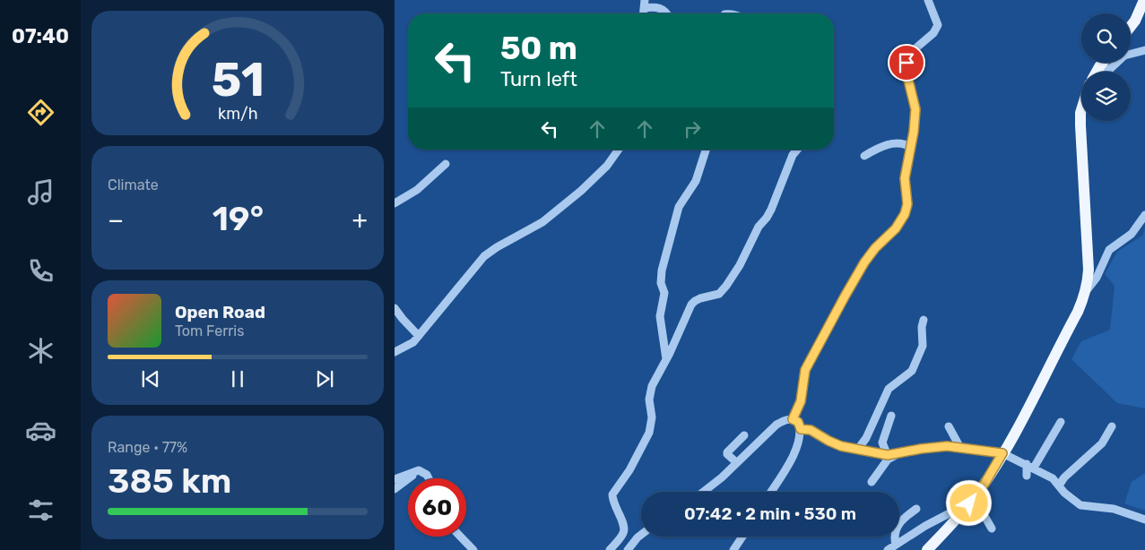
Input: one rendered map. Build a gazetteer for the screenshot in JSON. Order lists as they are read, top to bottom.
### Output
{
  "page": {
    "tabs": "07:40",
    "turn": ["50 m", "Turn left"],
    "tile": [
      "Climate",
      ["Range · 77%", "385 km"]
    ],
    "heat": ["−", "19°", "+"],
    "song": ["Open Road", "Tom Ferris"],
    "limit": "60",
    "trip": "07:42 · 2 min · 530 m",
    "gauge": ["51", "km/h"]
  }
}
